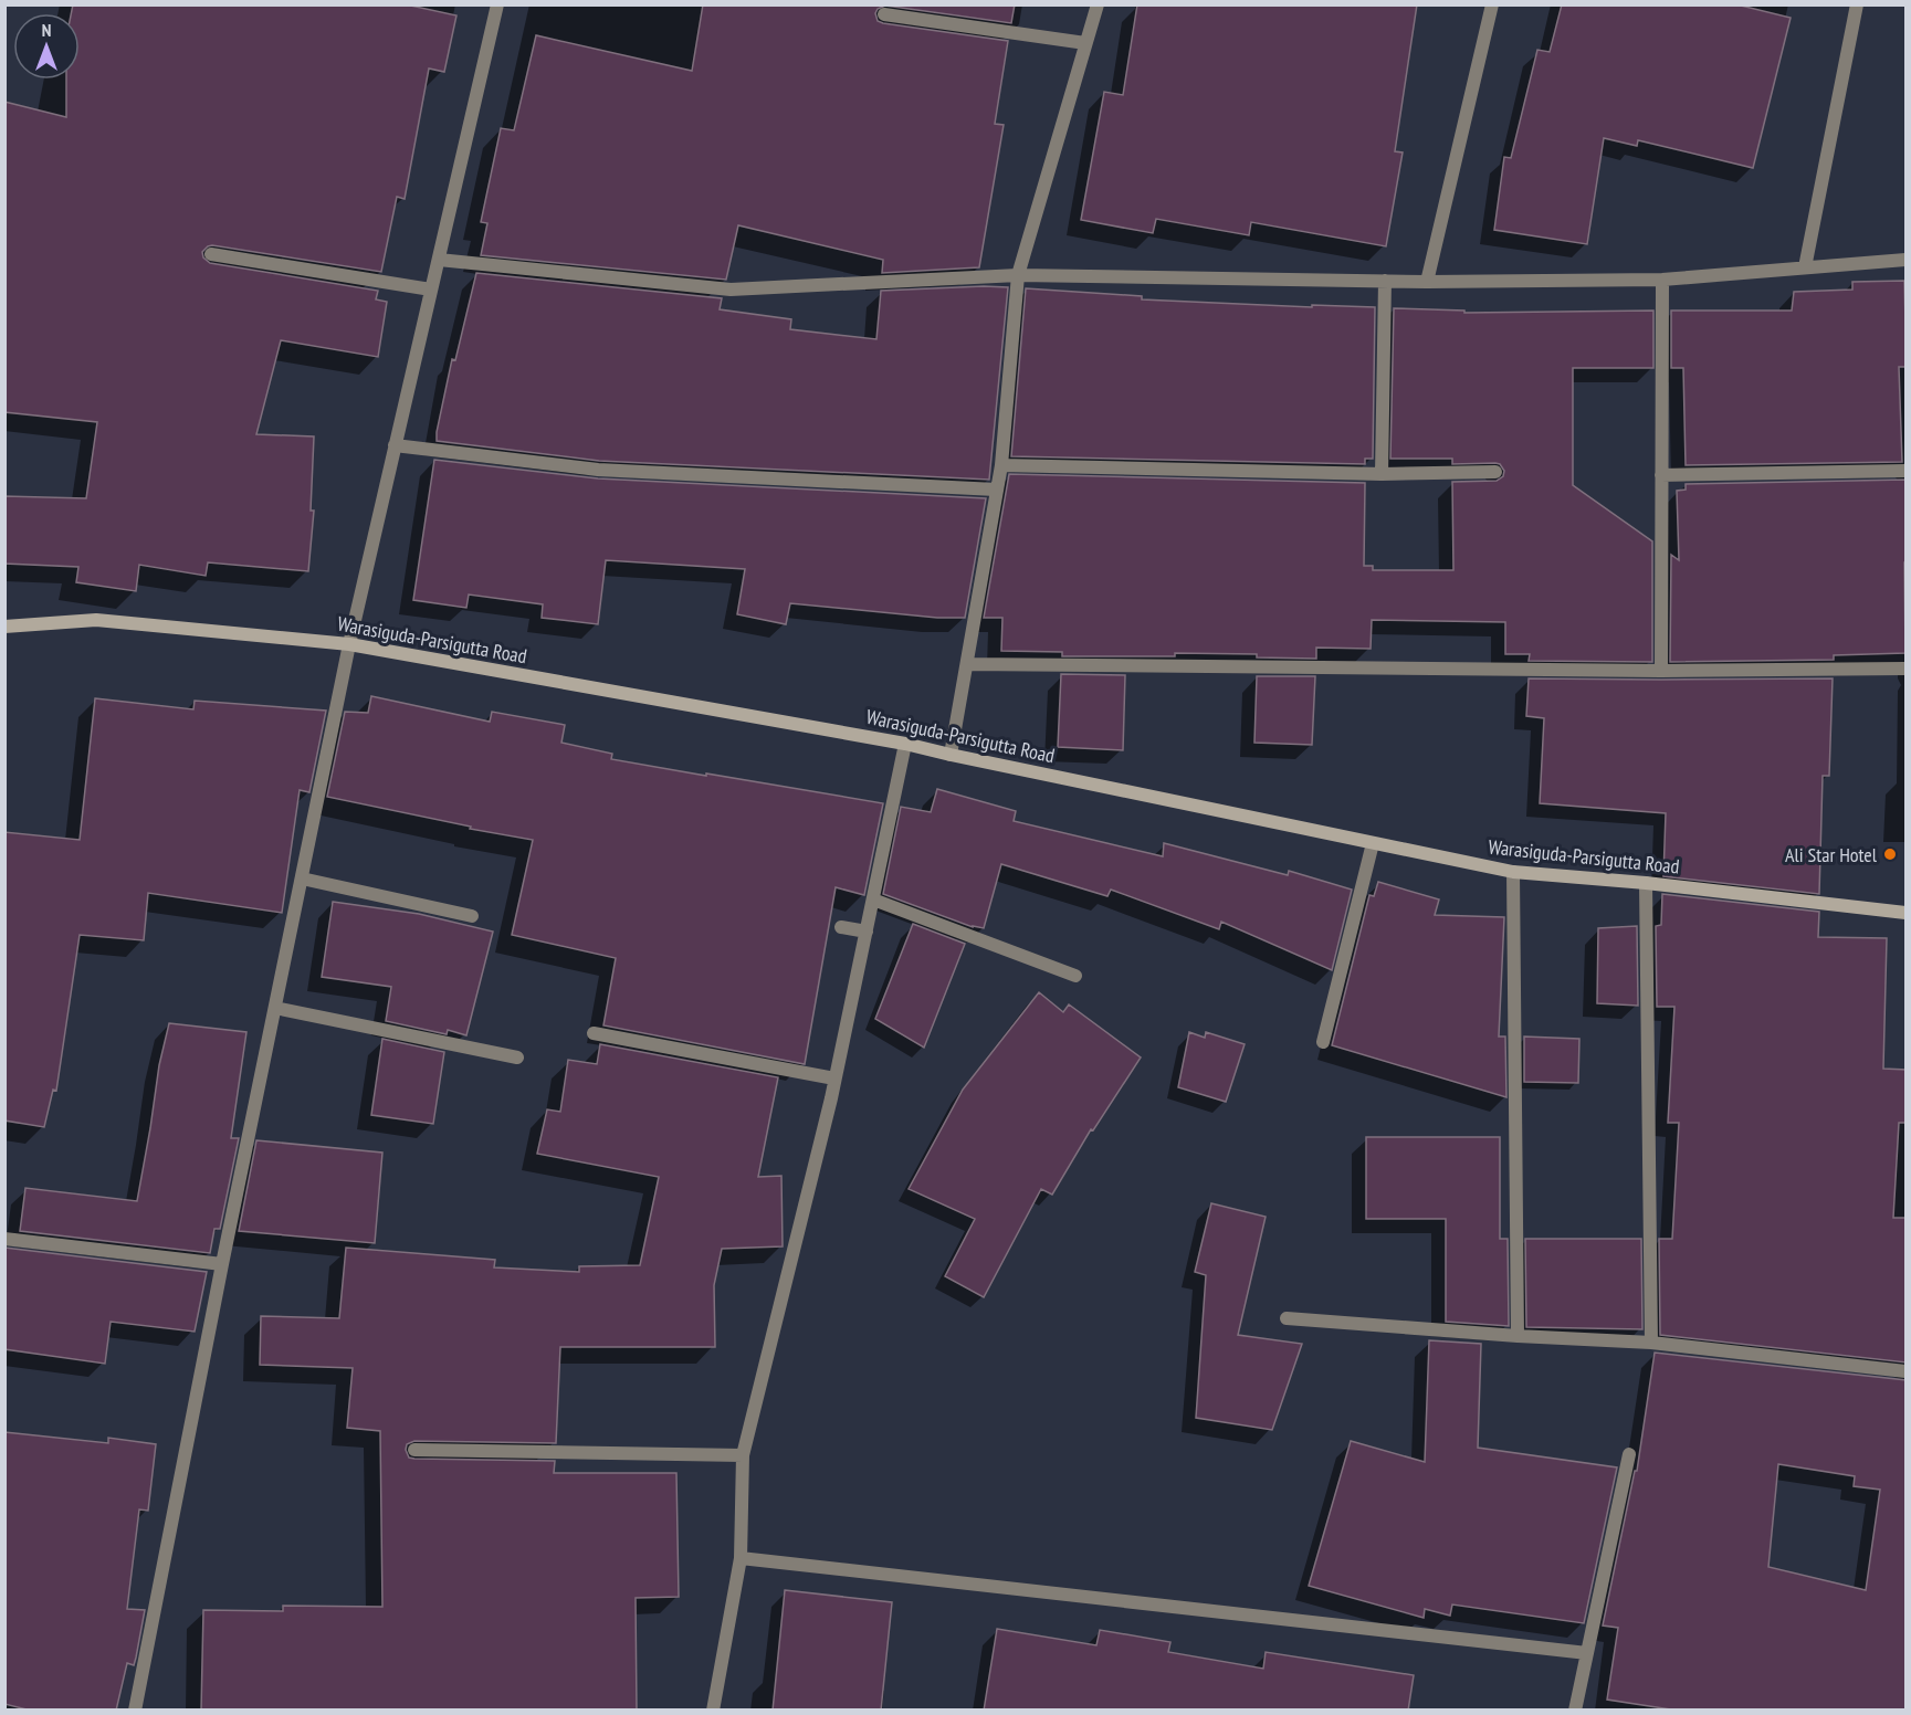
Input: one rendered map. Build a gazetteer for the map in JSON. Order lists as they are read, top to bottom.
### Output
{
  "streets": {
    "street": ["Warasiguda-Parsigutta Road"]
  },
  "places": ["Ali Star Hotel"],
  "north": "top"
}
